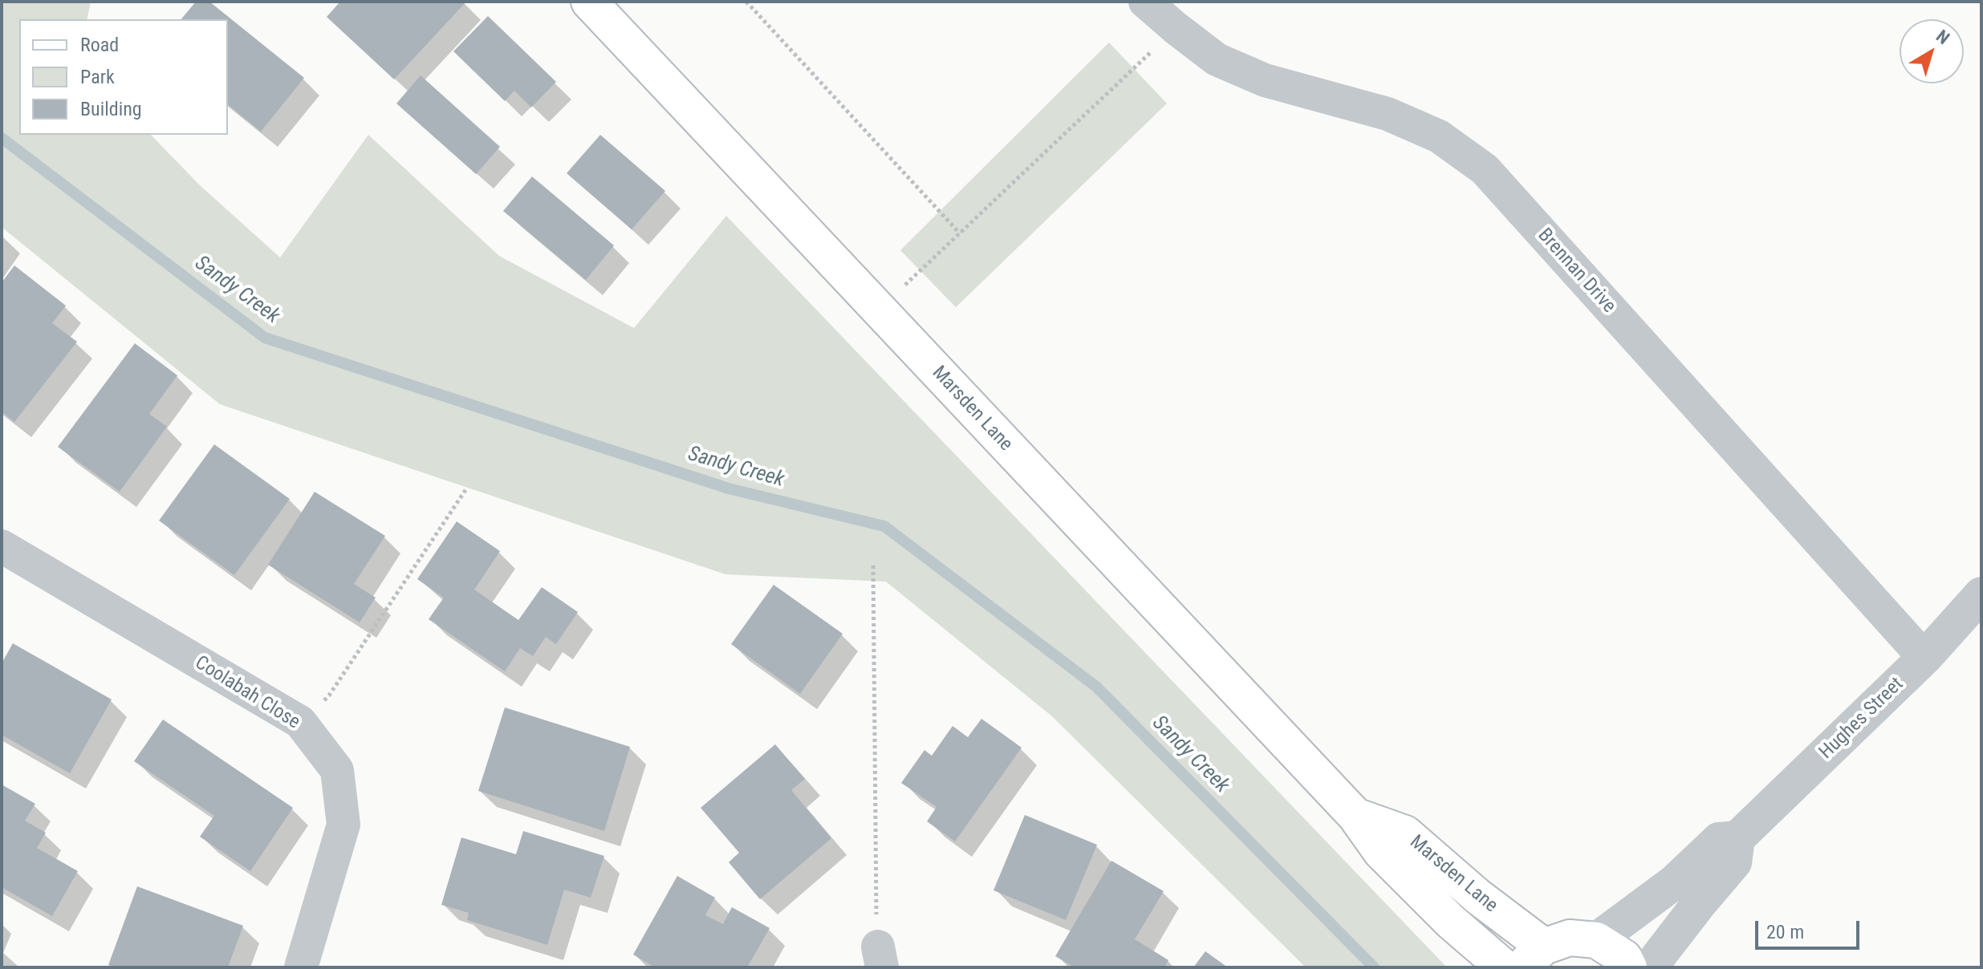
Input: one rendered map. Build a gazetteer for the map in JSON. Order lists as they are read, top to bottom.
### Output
{
  "streets": {
    "main road": ["Marsden Lane"],
    "street": ["Brennan Drive", "Coolabah Close", "Hughes Street"]
  },
  "crossings": [
    ["Brennan Drive", "Hughes Street"]
  ],
  "water": ["Sandy Creek"],
  "legend": ["Road", "Park", "Building"],
  "scale_bar": "20 m",
  "north": "top right"
}
